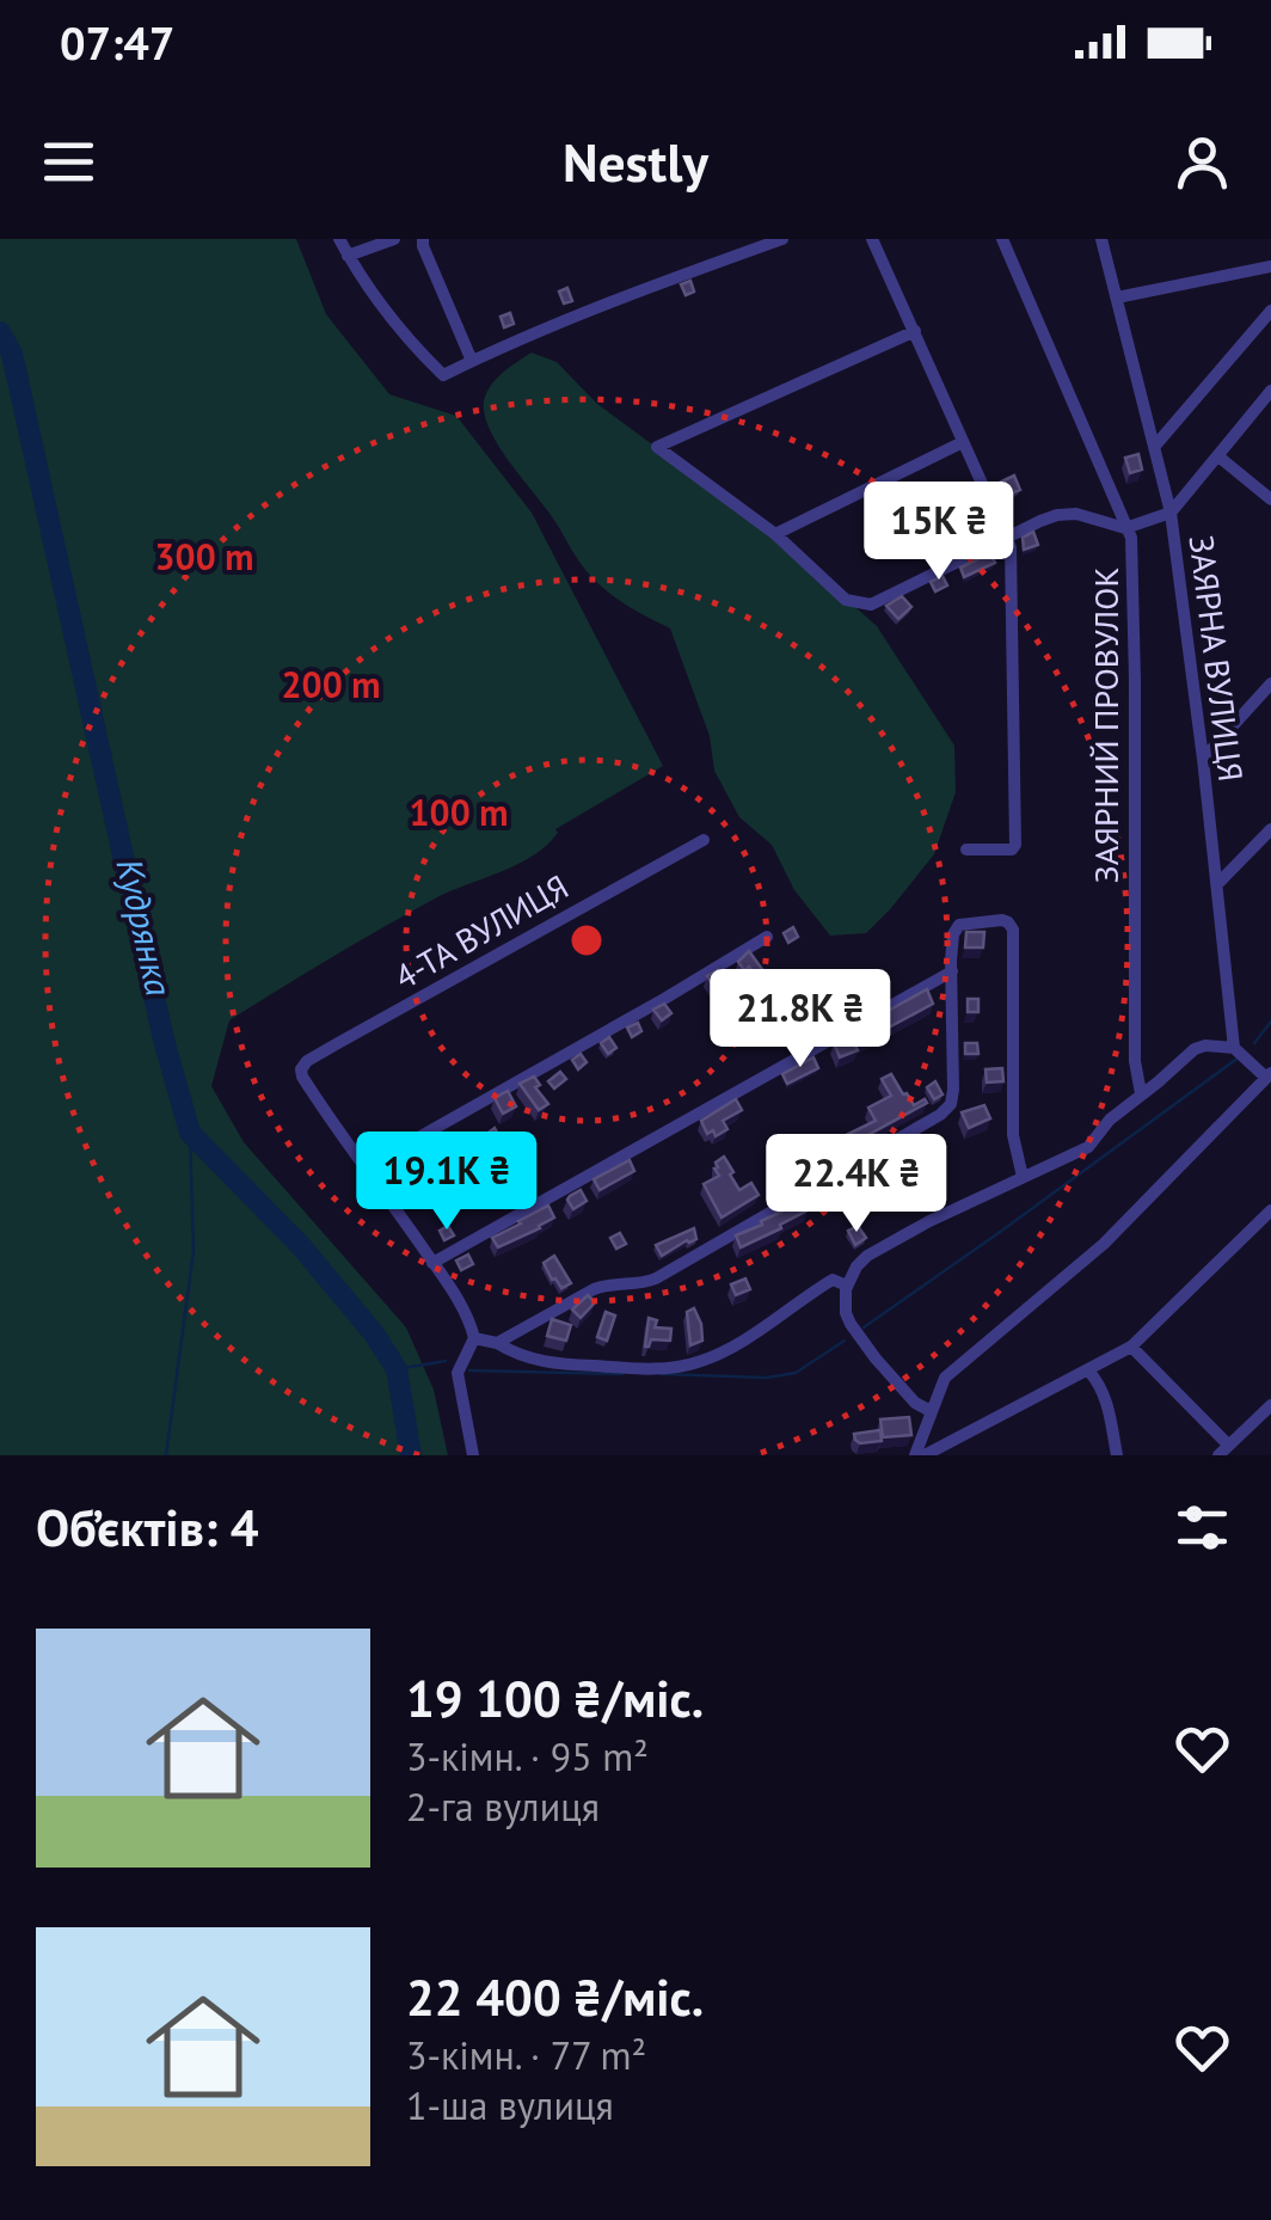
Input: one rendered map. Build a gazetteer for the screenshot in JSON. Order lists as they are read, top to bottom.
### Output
{
  "streets": {
    "street": ["ЗАЯРНА ВУЛИЦЯ", "ЗАЯРНИЙ ПРОВУЛОК", "4-ТА ВУЛИЦЯ"]
  },
  "water": ["Кудрянка"],
  "page": {
    "status": "07:47",
    "header": "Nestly",
    "price": [
      "15K ₴",
      "21.8K ₴",
      "19.1K ₴",
      "22.4K ₴"
    ],
    "heading": "Об’єктів: 4",
    "list": [
      {
        "name": "19 100 ₴/міс.",
        "note": "3-кімн. · 95 m² · 2-га вулиця"
      },
      {
        "name": "22 400 ₴/міс.",
        "note": "3-кімн. · 77 m² · 1-ша вулиця"
      }
    ]
  },
  "rings": ["300 m", "200 m", "100 m"]
}
